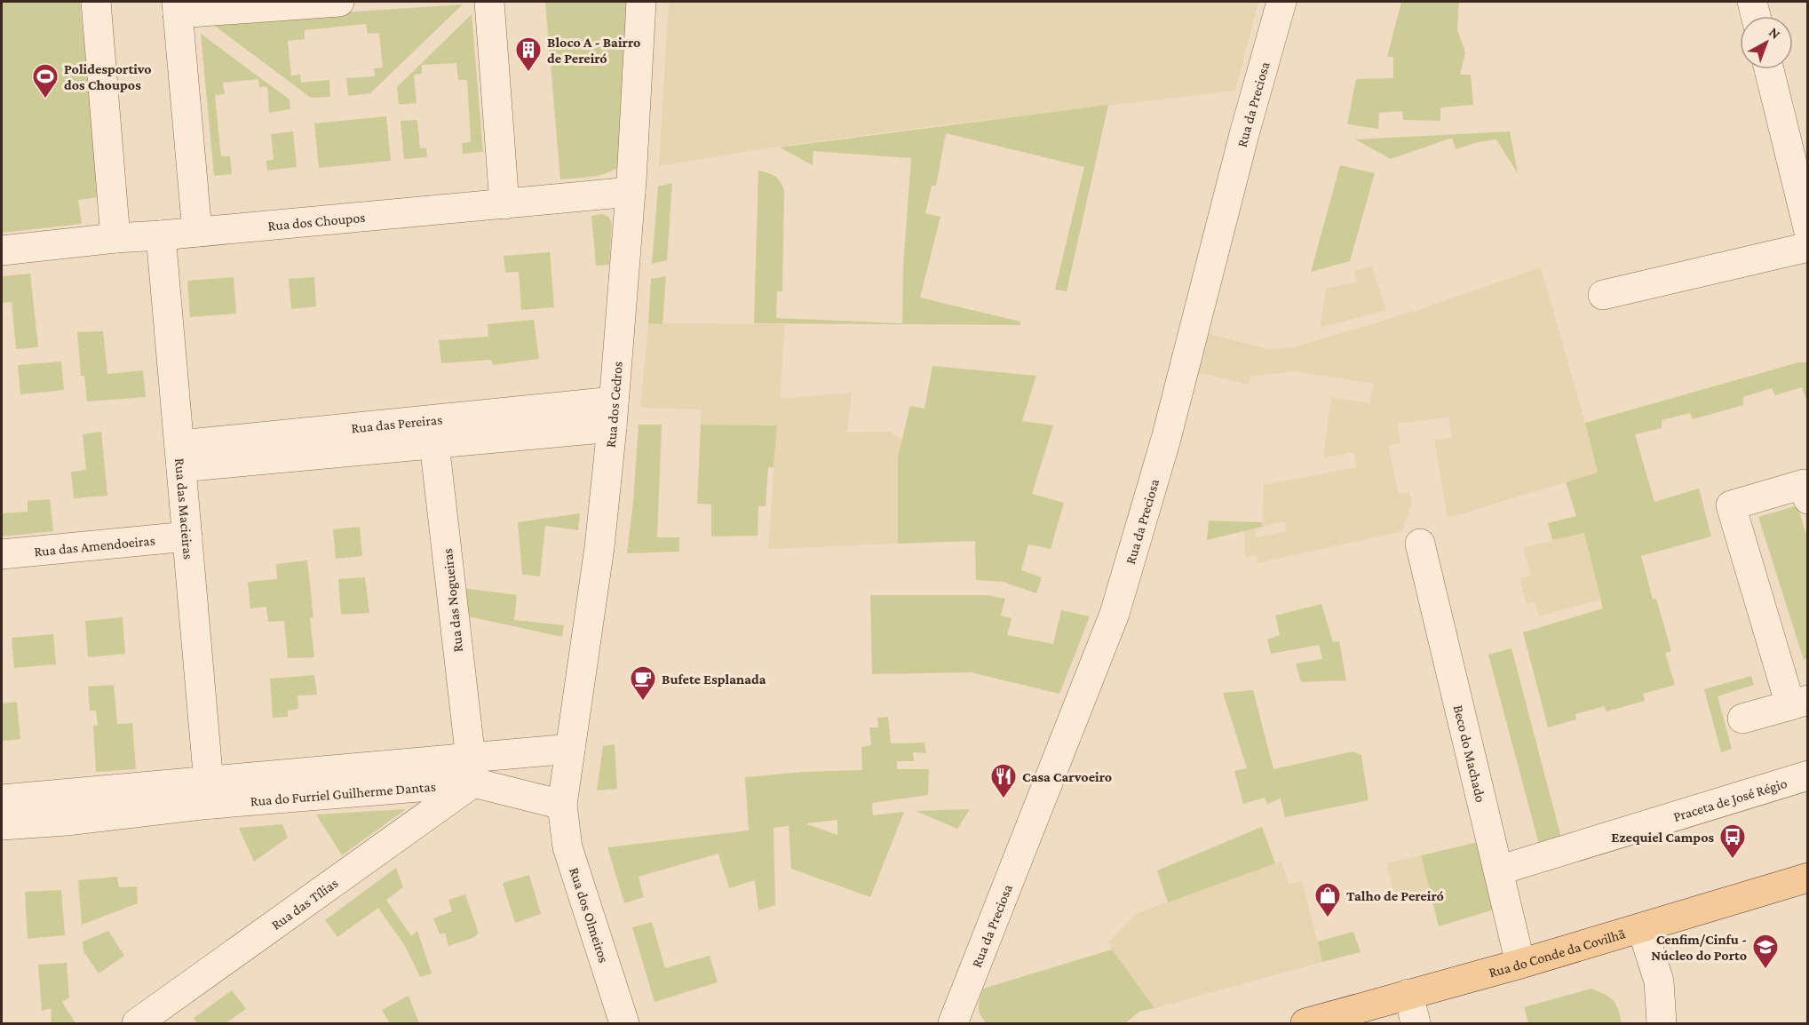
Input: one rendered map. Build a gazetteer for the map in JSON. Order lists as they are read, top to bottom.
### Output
{
  "streets": {
    "main road": ["Rua do Conde da Covilhã"],
    "street": [
      "Rua da Preciosa",
      "Rua dos Choupos",
      "Rua dos Cedros",
      "Rua das Pereiras",
      "Rua das Macieiras",
      "Rua das Amendoeiras",
      "Rua das Nogueiras",
      "Beco do Machado",
      "Rua do Furriel Guilherme Dantas",
      "Praceta de José Régio",
      "Rua das Tílias",
      "Rua dos Olmeiros"
    ]
  },
  "crossings": [
    ["Rua dos Choupos", "Rua dos Cedros"],
    ["Rua dos Choupos", "Rua das Macieiras"],
    ["Rua dos Cedros", "Rua das Pereiras"],
    ["Rua dos Cedros", "Rua do Furriel Guilherme Dantas"],
    ["Rua dos Cedros", "Rua dos Olmeiros"],
    ["Rua das Pereiras", "Rua das Macieiras"],
    ["Rua das Pereiras", "Rua das Nogueiras"],
    ["Rua das Macieiras", "Rua das Amendoeiras"],
    ["Rua das Macieiras", "Rua do Furriel Guilherme Dantas"],
    ["Rua das Nogueiras", "Rua do Furriel Guilherme Dantas"],
    ["Rua das Nogueiras", "Rua das Tílias"],
    ["Beco do Machado", "Praceta de José Régio"],
    ["Beco do Machado", "Rua do Conde da Covilhã"],
    ["Rua do Furriel Guilherme Dantas", "Rua das Tílias"],
    ["Rua do Furriel Guilherme Dantas", "Rua dos Olmeiros"]
  ],
  "places": {
    "building": ["Bloco A - Bairro de Pereiró"],
    "sports": ["Polidesportivo dos Choupos"],
    "cafe": ["Bufete Esplanada"],
    "restaurant": ["Casa Carvoeiro"],
    "bus stop": ["Ezequiel Campos"],
    "shop": ["Talho de Pereiró"],
    "school or university": ["Cenfim/Cinfu - Núcleo do Porto"]
  },
  "north": "top right"
}
